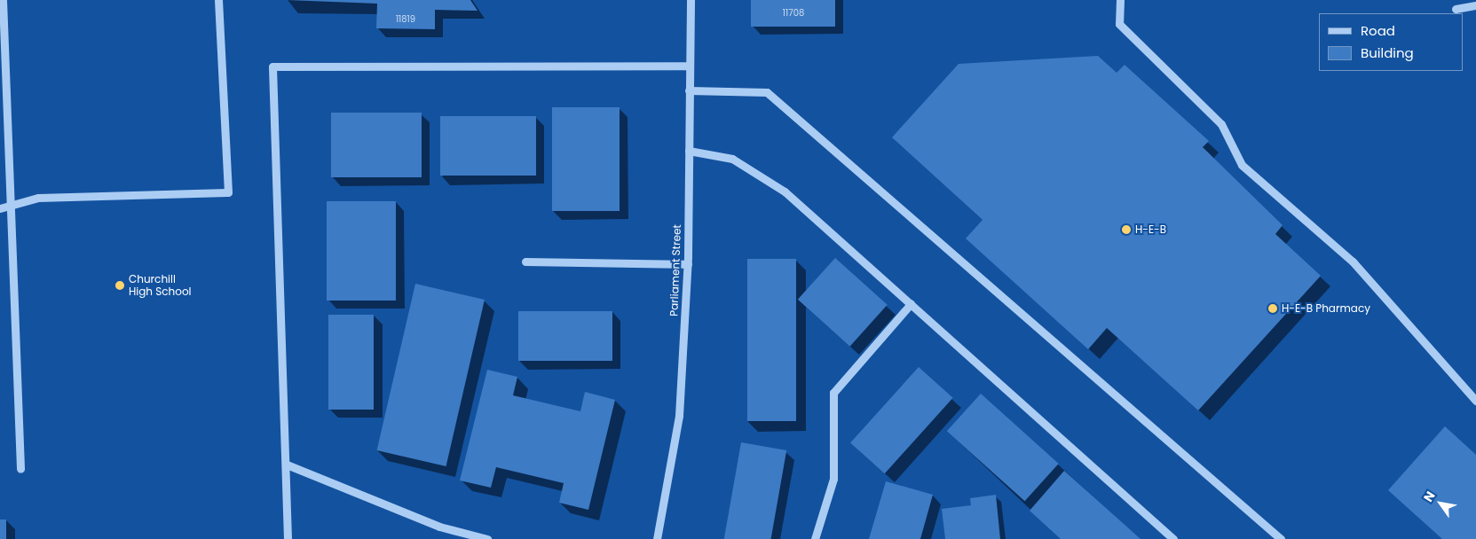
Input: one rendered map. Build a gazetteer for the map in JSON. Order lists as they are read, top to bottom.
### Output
{
  "streets": {
    "street": ["Parliament Street"]
  },
  "places": ["H-E-B", "Churchill High School", "H-E-B Pharmacy"],
  "house_numbers": ["11708", "11819"],
  "legend": ["Road", "Building"],
  "north": "top left"
}
